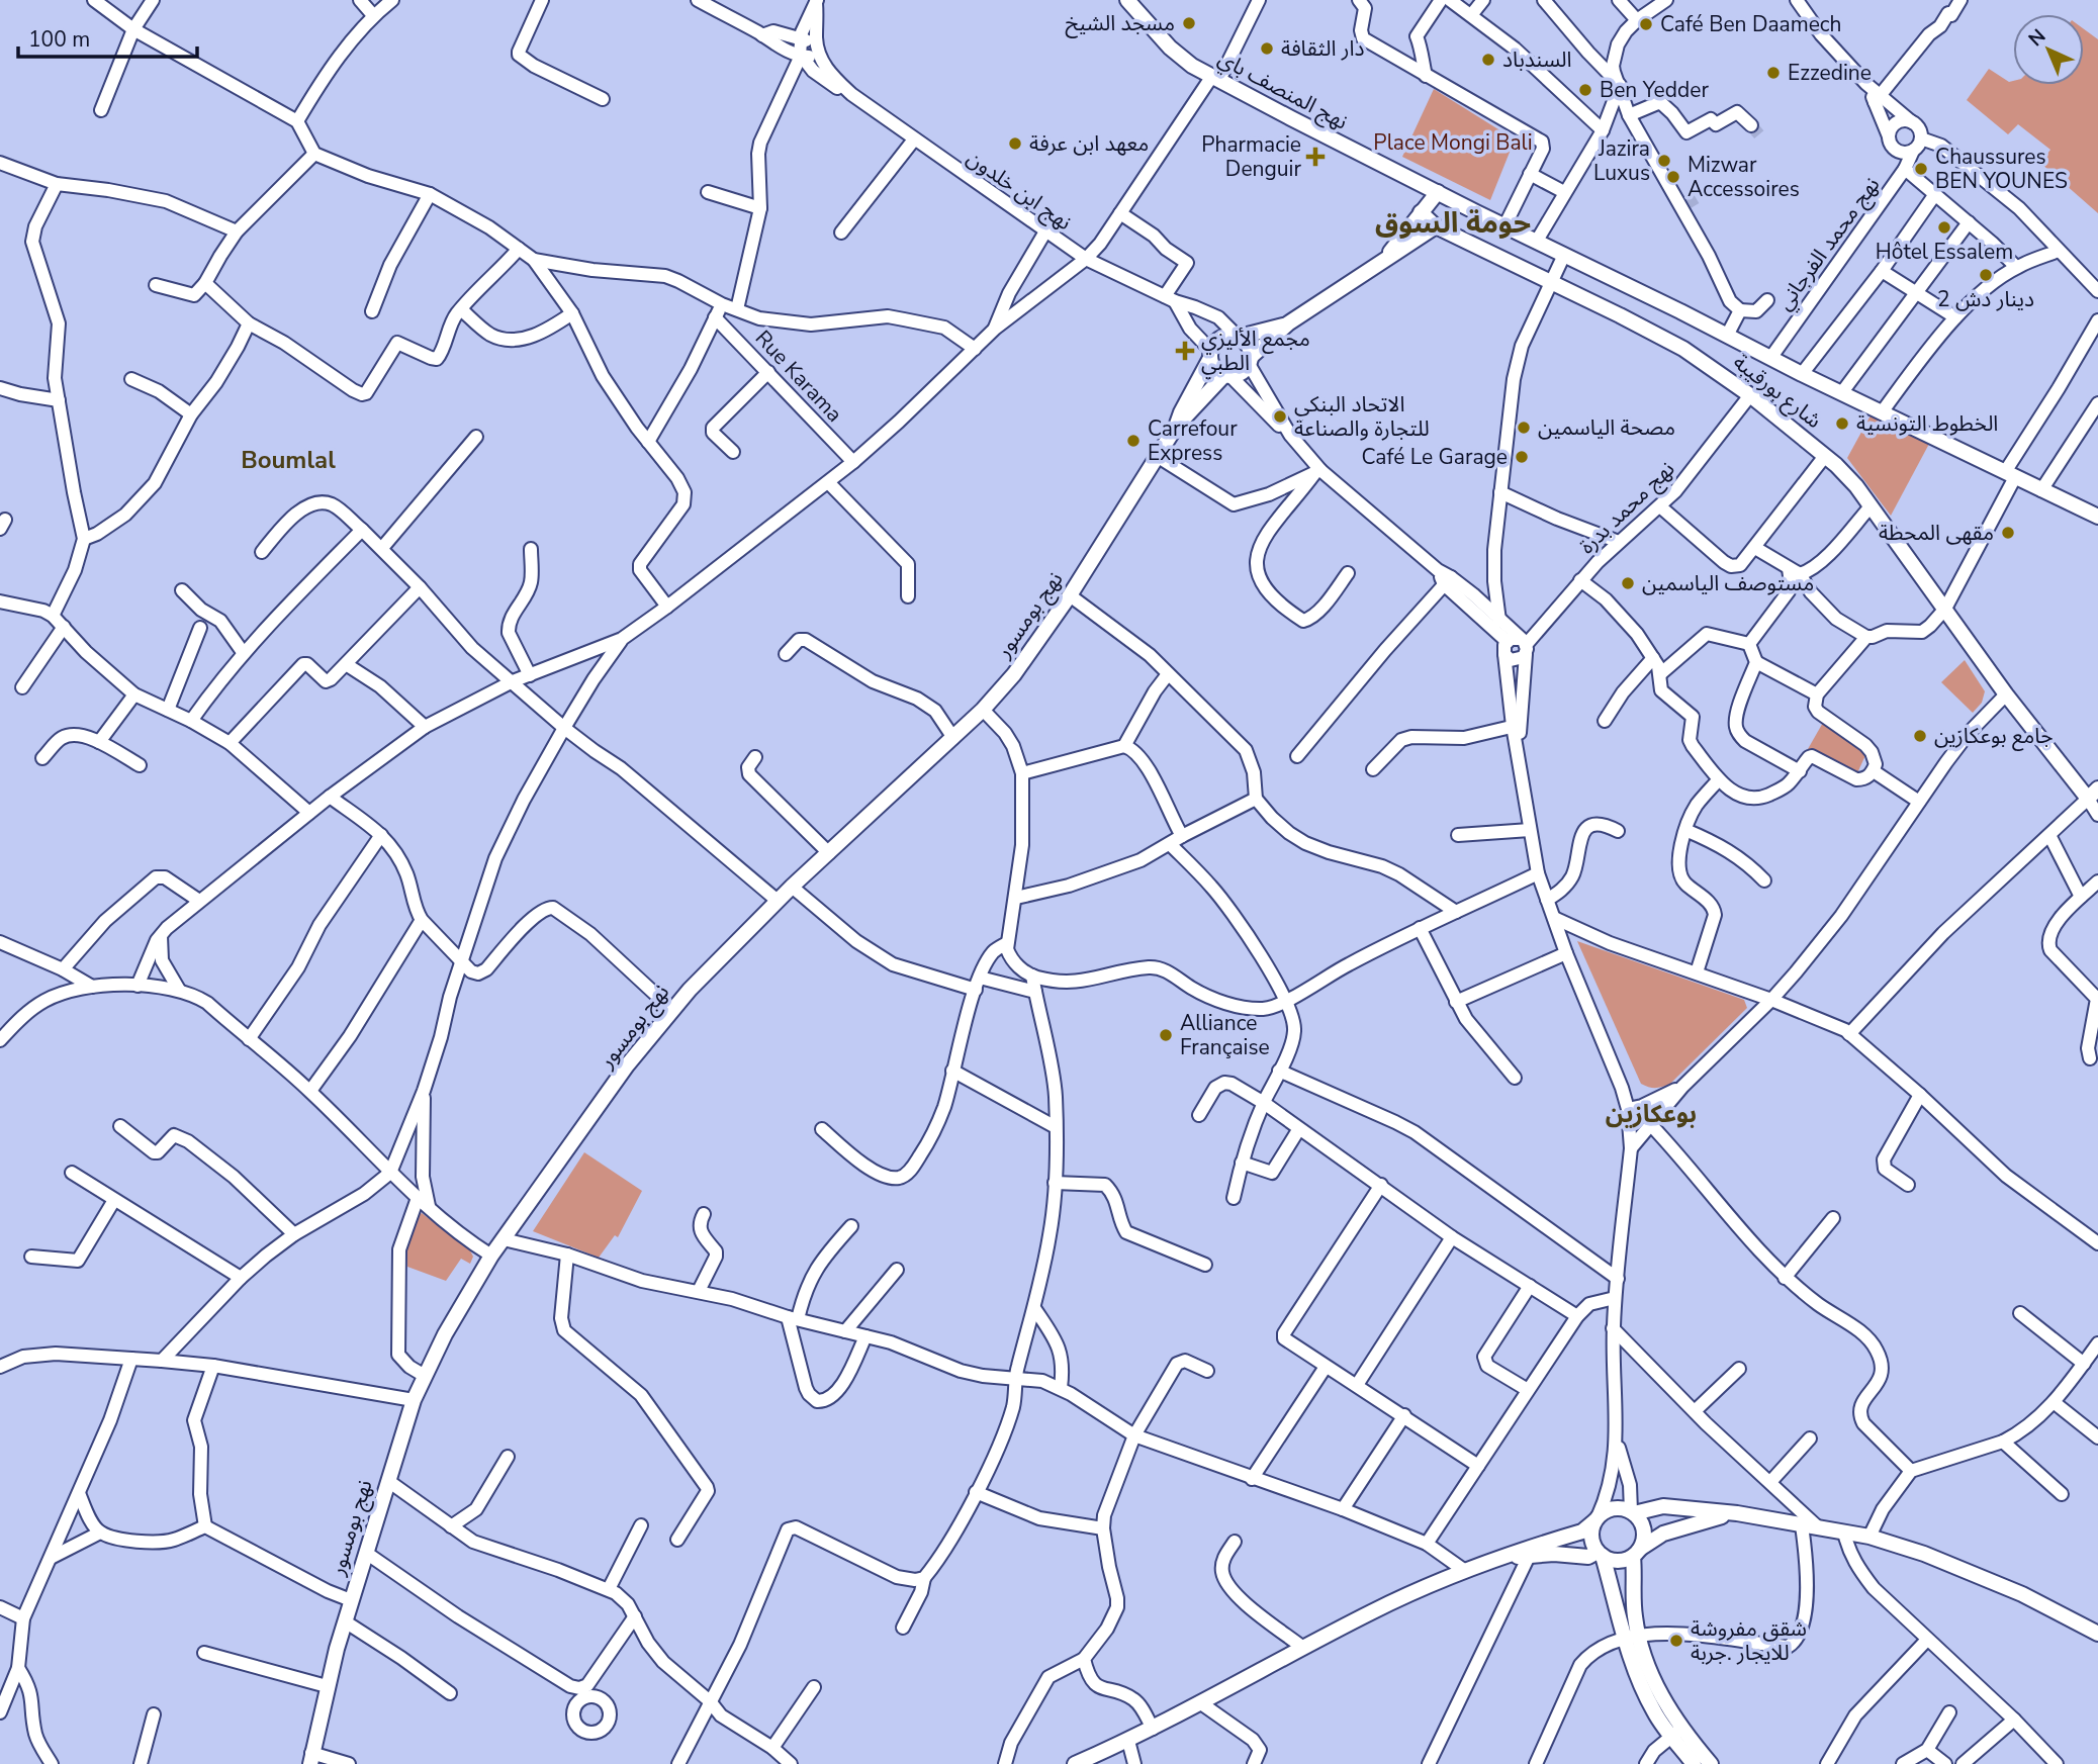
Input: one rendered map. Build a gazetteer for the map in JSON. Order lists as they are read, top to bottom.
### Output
{
  "streets": {
    "main road": ["نهج المنصف باي", "شارع بورقيبة", "نهج بومسور"],
    "street": [
      "نهج ابن خلدون",
      "نهج محمد الفرجاني",
      "Rue Karama",
      "نهج محمد بدرة"
    ]
  },
  "crossings": [
    ["نهج المنصف باي", "شارع بورقيبة"],
    ["نهج المنصف باي", "نهج بومسور"],
    ["نهج ابن خلدون", "نهج بومسور"],
    ["نهج محمد الفرجاني", "شارع بورقيبة"],
    ["شارع بورقيبة", "نهج محمد بدرة"],
    ["شارع بورقيبة", "نهج بومسور"]
  ],
  "districts": ["حومة السوق", "Boumlal", "بوعكازين"],
  "parks": ["Place Mongi Bali"],
  "places": {
    "other": [
      "مسجد الشيخ",
      "Café Ben Daamech",
      "دار الثقافة",
      "السندباد",
      "Ezzedine",
      "Ben Yedder",
      "معهد ابن عرفة",
      "Jazira Luxus",
      "Chaussures BEN YOUNES",
      "Mizwar Accessoires",
      "Hôtel Essalem",
      "2 دينار دش",
      "الاتحاد البنكي للتجارة والصناعة",
      "الخطوط التونسية",
      "مصحة الياسمين",
      "Carrefour Express",
      "Café Le Garage",
      "مقهى المحطة",
      "مستوصف الياسمين",
      "جامع بوعكازين",
      "Alliance Française",
      "شقق مفروشة للايجار .جربة"
    ],
    "health": ["Pharmacie Denguir", "مجمع الأليزي الطبي"]
  },
  "scale_bar": "100 m",
  "north": "top left"
}
